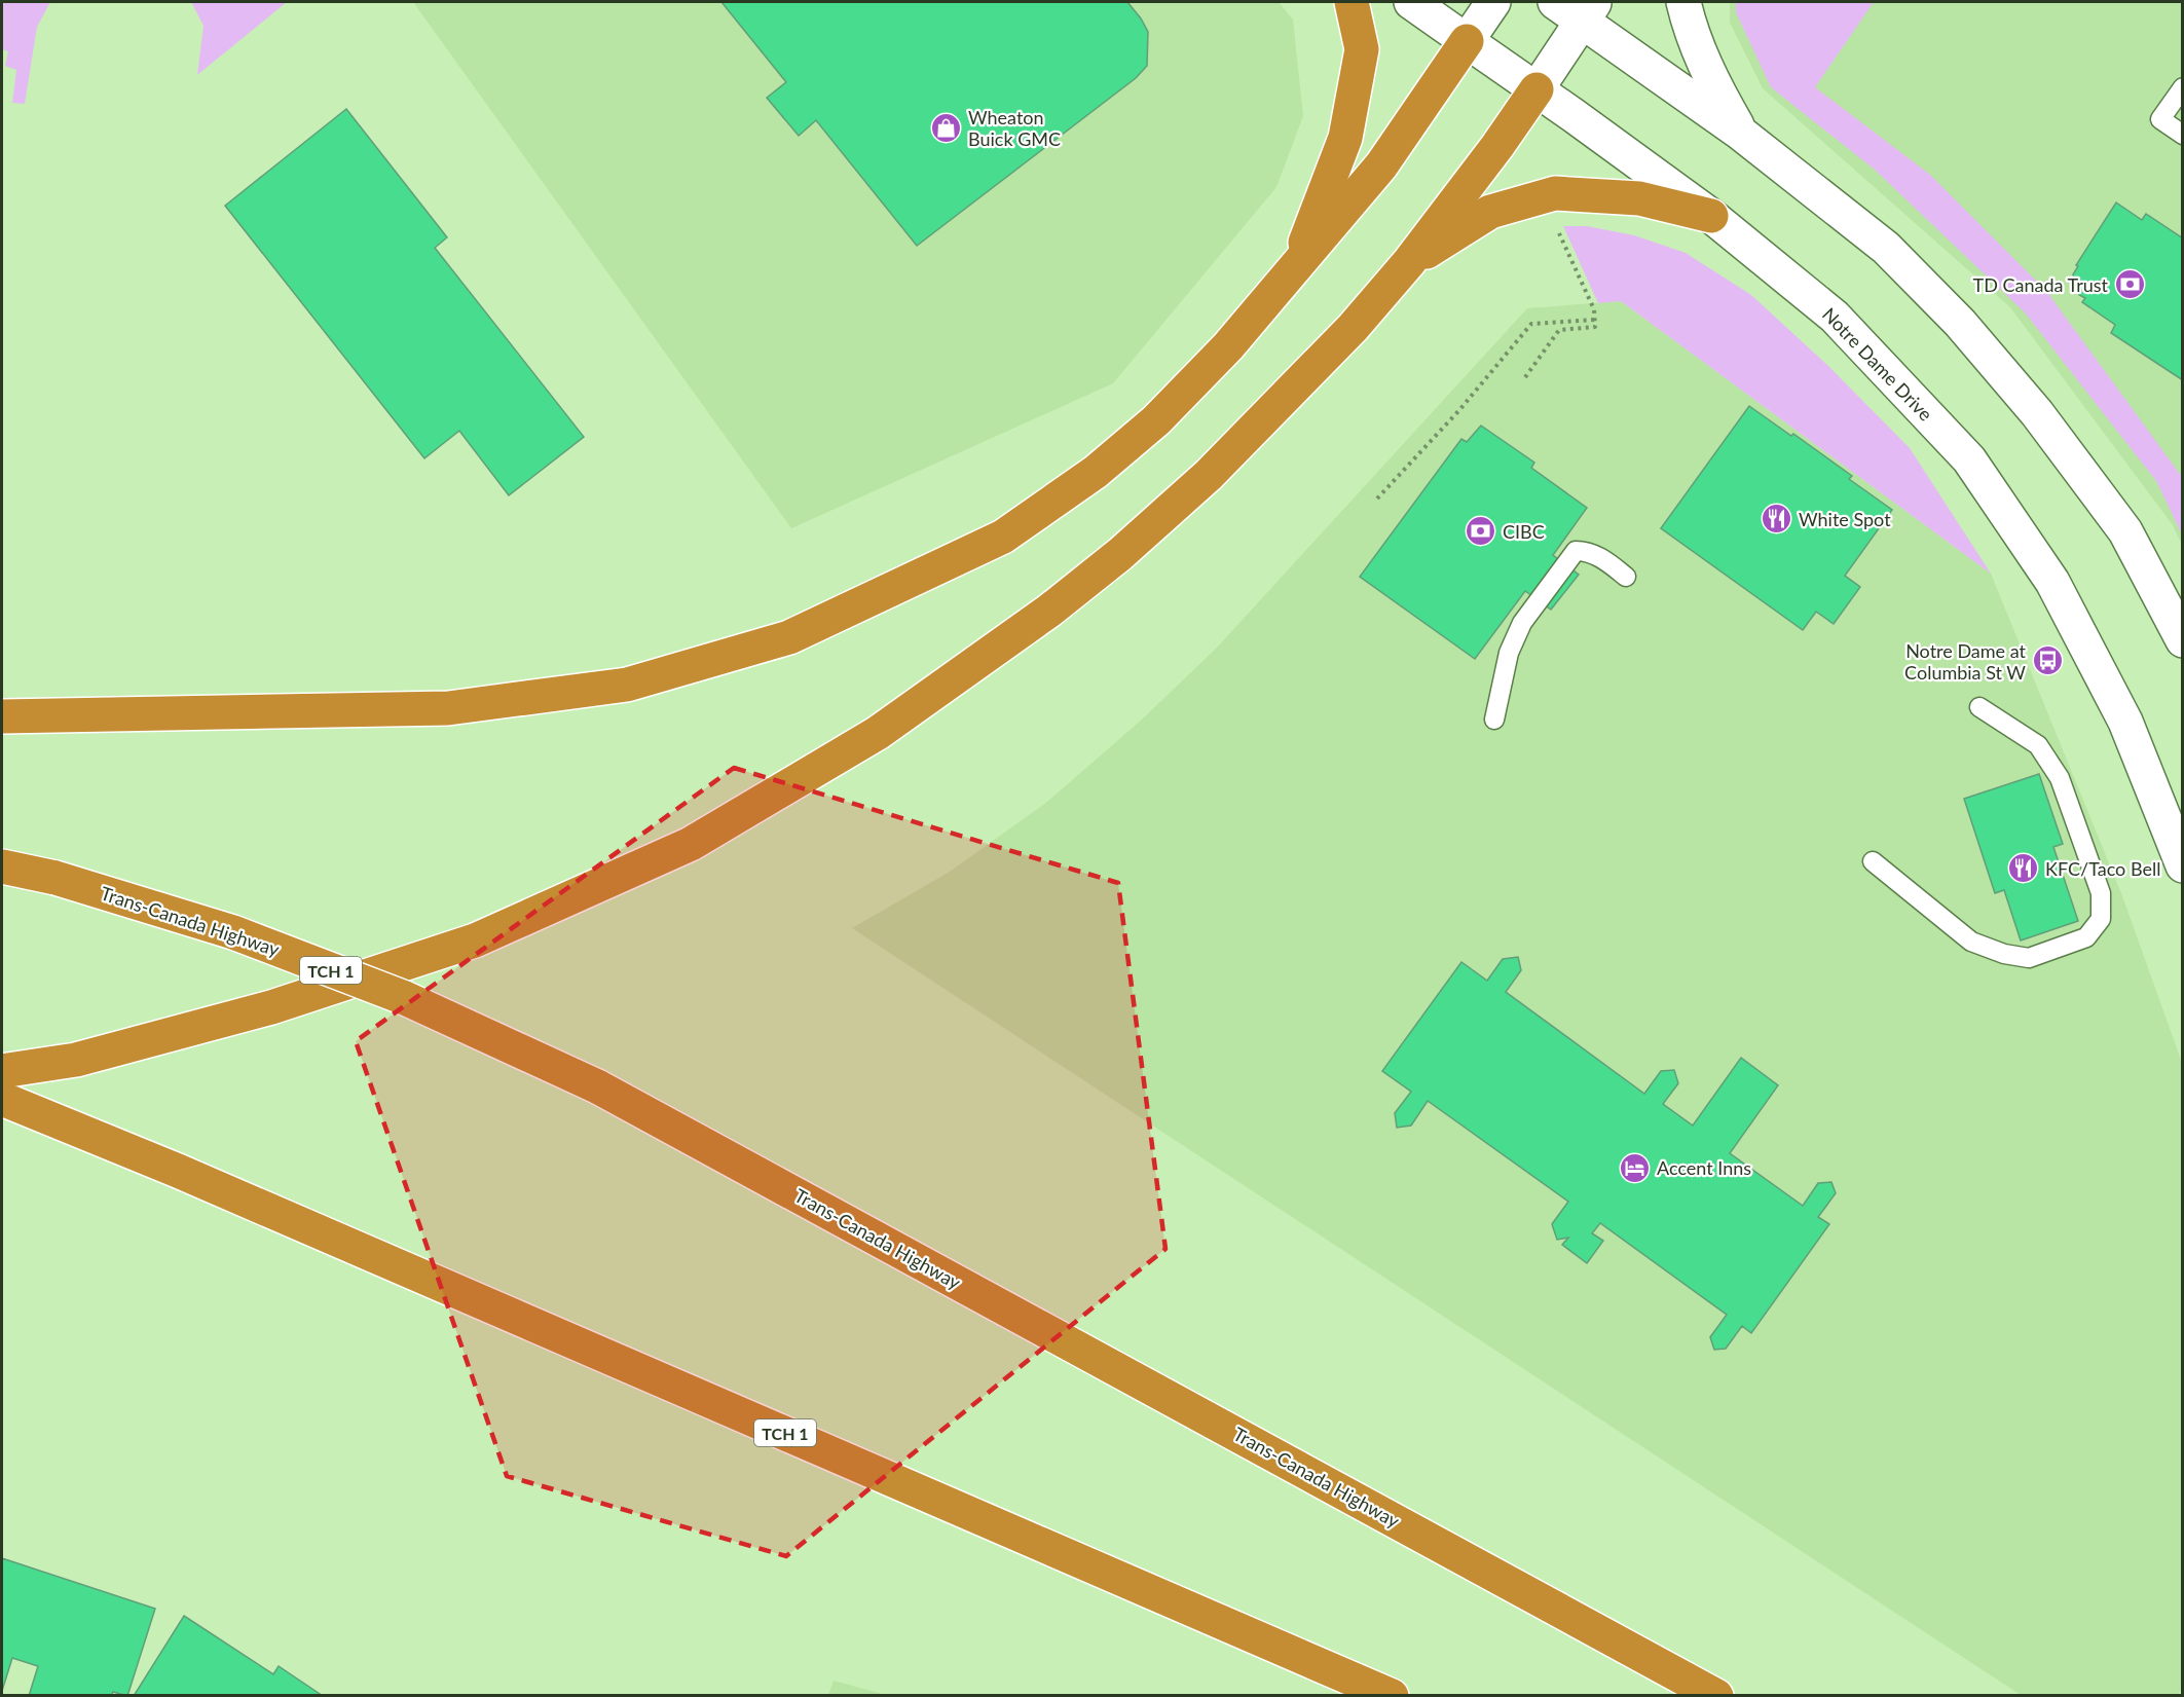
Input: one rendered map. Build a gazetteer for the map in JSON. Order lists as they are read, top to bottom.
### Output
{
  "streets": {
    "highway": ["Trans-Canada Highway", "TCH 1"],
    "main road": ["Notre Dame Drive"]
  },
  "places": {
    "shop": ["Wheaton Buick GMC"],
    "bank": ["TD Canada Trust", "CIBC"],
    "restaurant": ["White Spot", "KFC/Taco Bell"],
    "bus stop": ["Notre Dame at Columbia St W"],
    "hotel": ["Accent Inns"]
  }
}
